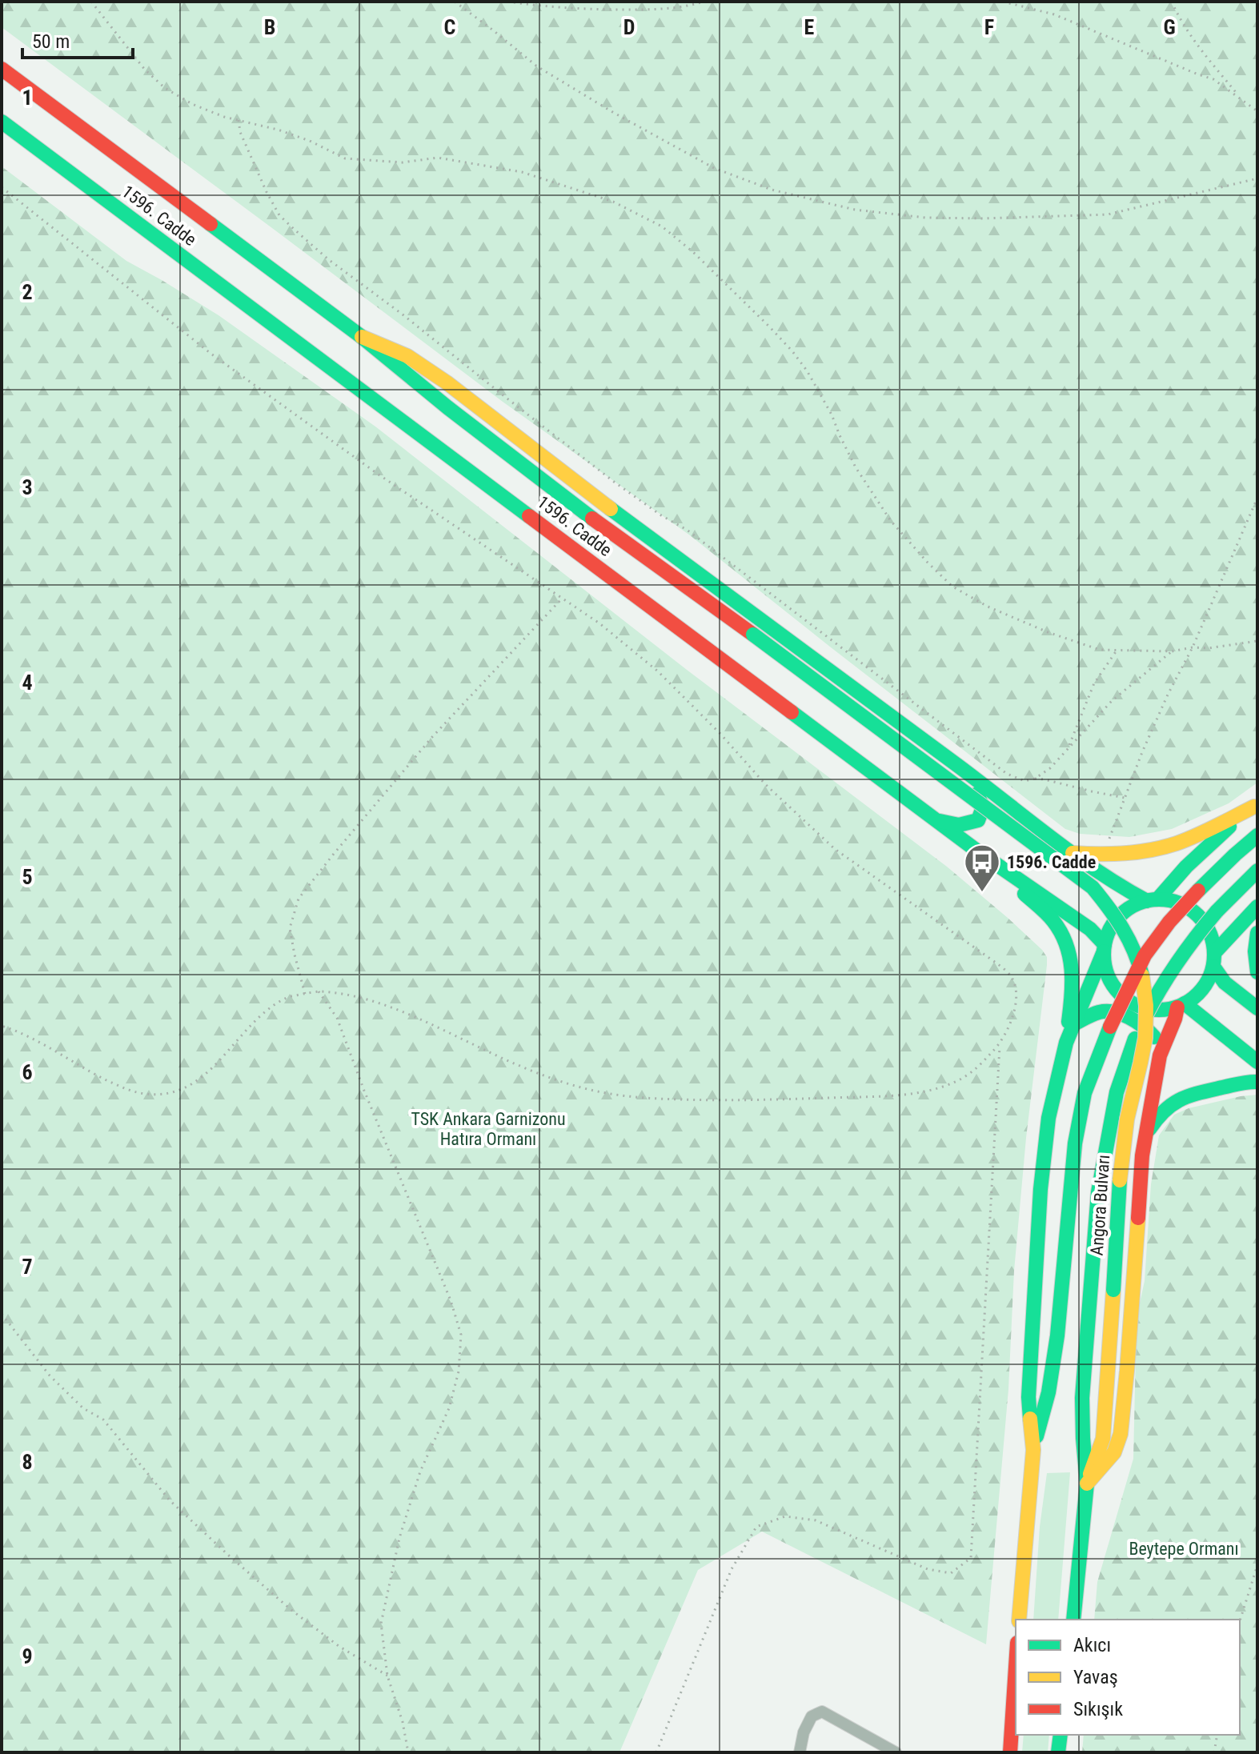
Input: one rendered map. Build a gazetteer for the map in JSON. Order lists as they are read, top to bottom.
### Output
{
  "streets": {
    "main road": ["1596. Cadde", "Angora Bulvarı"]
  },
  "crossings": [
    ["1596. Cadde", "Angora Bulvarı"]
  ],
  "parks": ["TSK Ankara Garnizonu Hatıra Ormanı", "Beytepe Ormanı"],
  "places": {
    "bus stop": ["1596. Cadde"]
  },
  "legend": ["Akıcı", "Yavaş", "Sıkışık"],
  "scale_bar": "50 m",
  "grid": {
    "columns": [
      "B",
      "C",
      "D",
      "E",
      "F",
      "G"
    ],
    "rows": [
      "1",
      "2",
      "3",
      "4",
      "5",
      "6",
      "7",
      "8",
      "9"
    ]
  }
}
